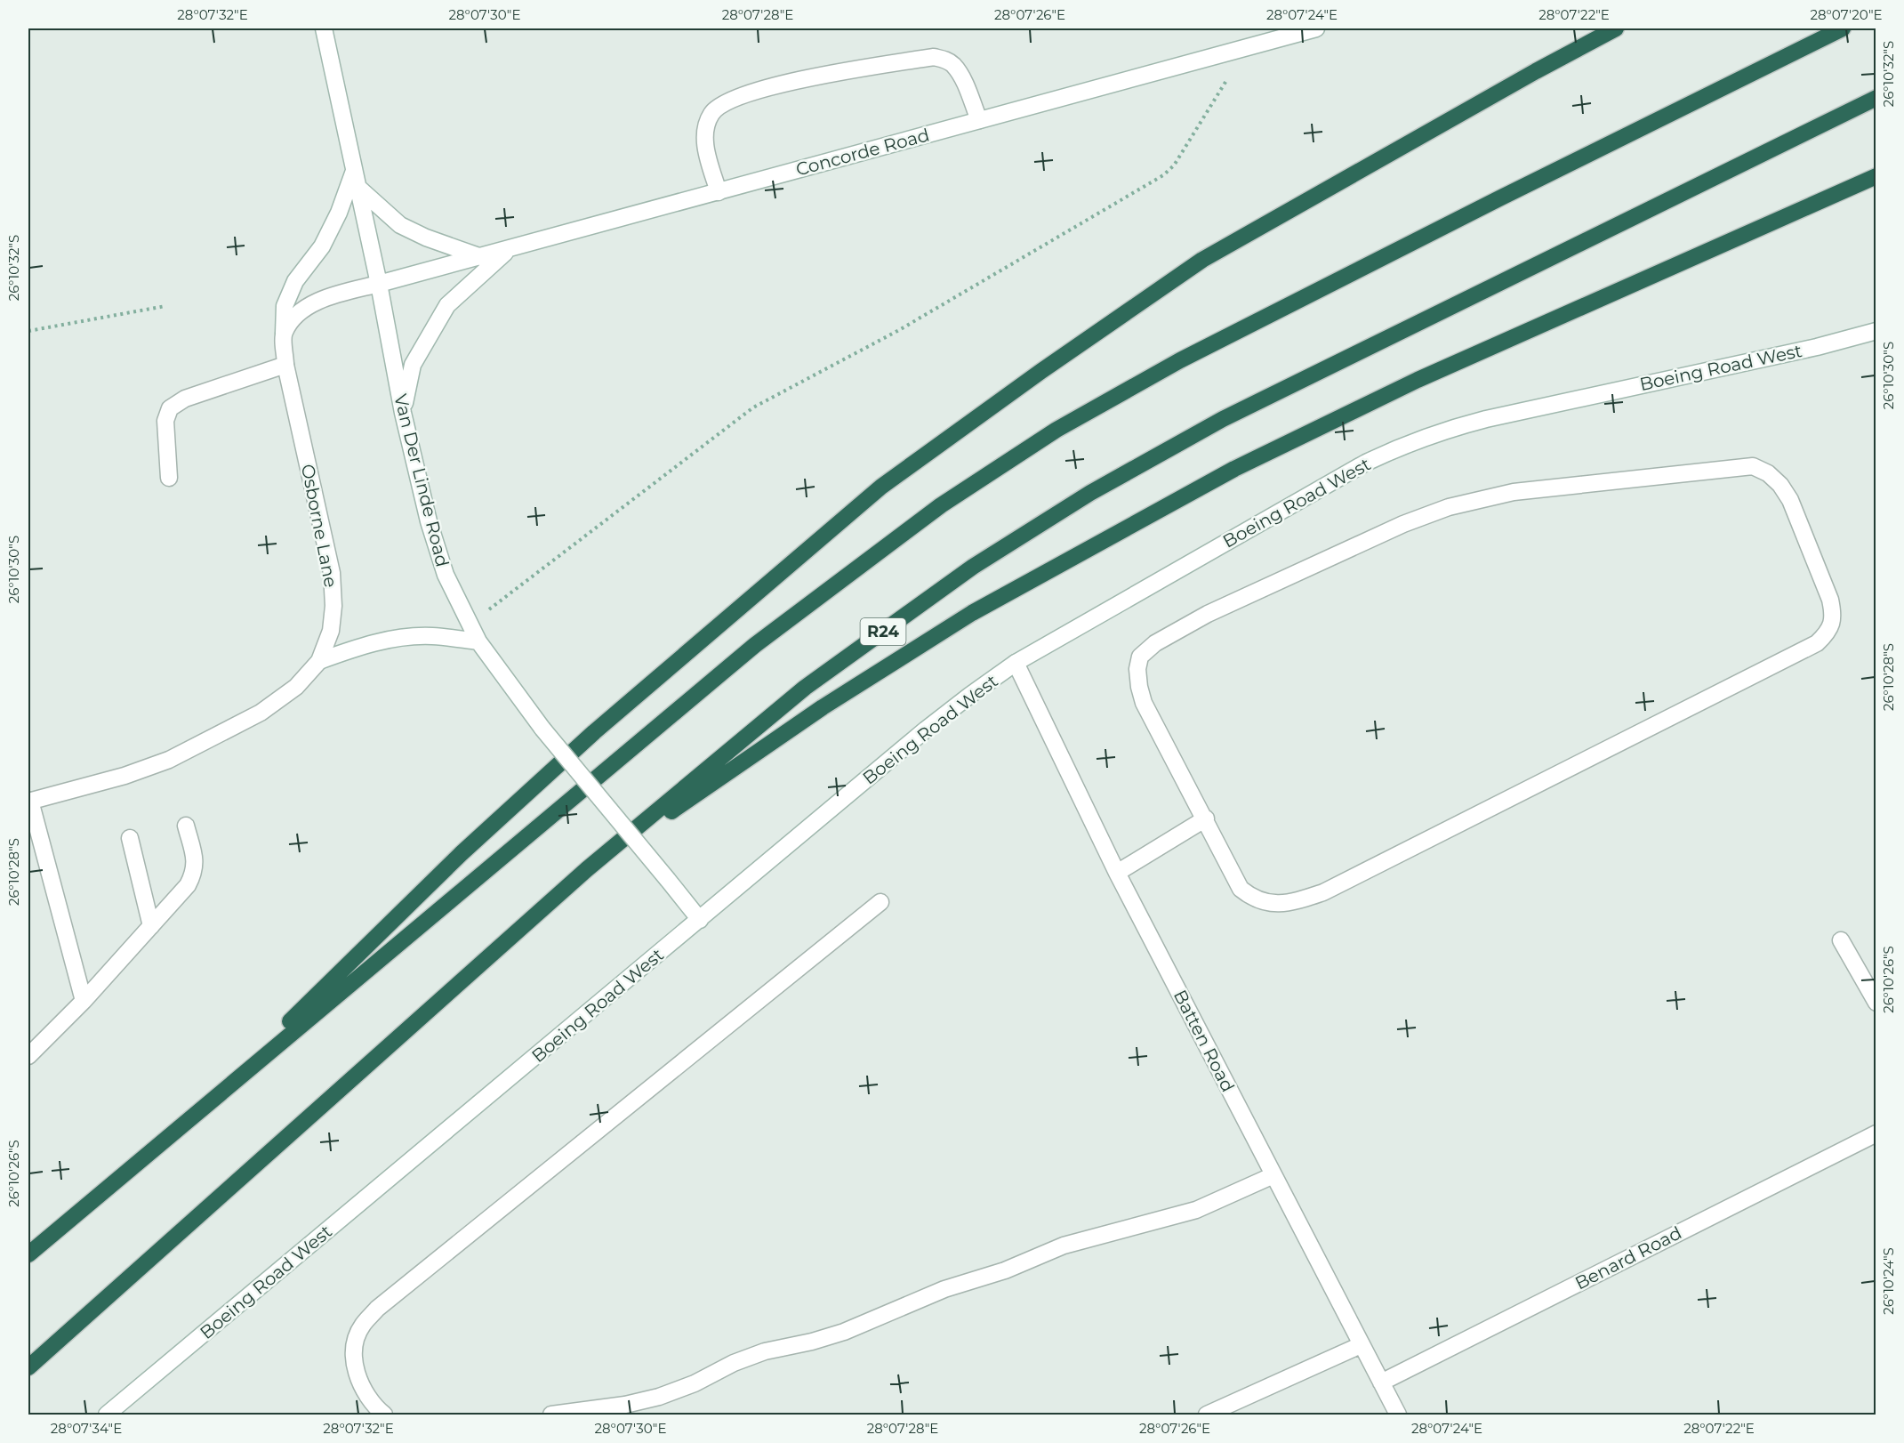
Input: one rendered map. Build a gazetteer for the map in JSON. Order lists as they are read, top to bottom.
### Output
{
  "streets": {
    "highway": ["R24"],
    "street": [
      "Concorde Road",
      "Boeing Road West",
      "Van Der Linde Road",
      "Osborne Lane",
      "Batten Road",
      "Benard Road"
    ]
  },
  "crossings": [
    ["Concorde Road", "Van Der Linde Road"],
    ["Boeing Road West", "Van Der Linde Road"],
    ["Boeing Road West", "Batten Road"],
    ["Van Der Linde Road", "Osborne Lane"],
    ["Batten Road", "Benard Road"]
  ],
  "coordinates": [
    "28°07'32\"E",
    "28°07'30\"E",
    "28°07'28\"E",
    "28°07'26\"E",
    "28°07'24\"E",
    "28°07'22\"E",
    "28°07'20\"E",
    "26°10'32\"S",
    "26°10'30\"S",
    "26°10'28\"S",
    "26°10'26\"S",
    "26°10'24\"S",
    "28°07'34\"E"
  ]
}
